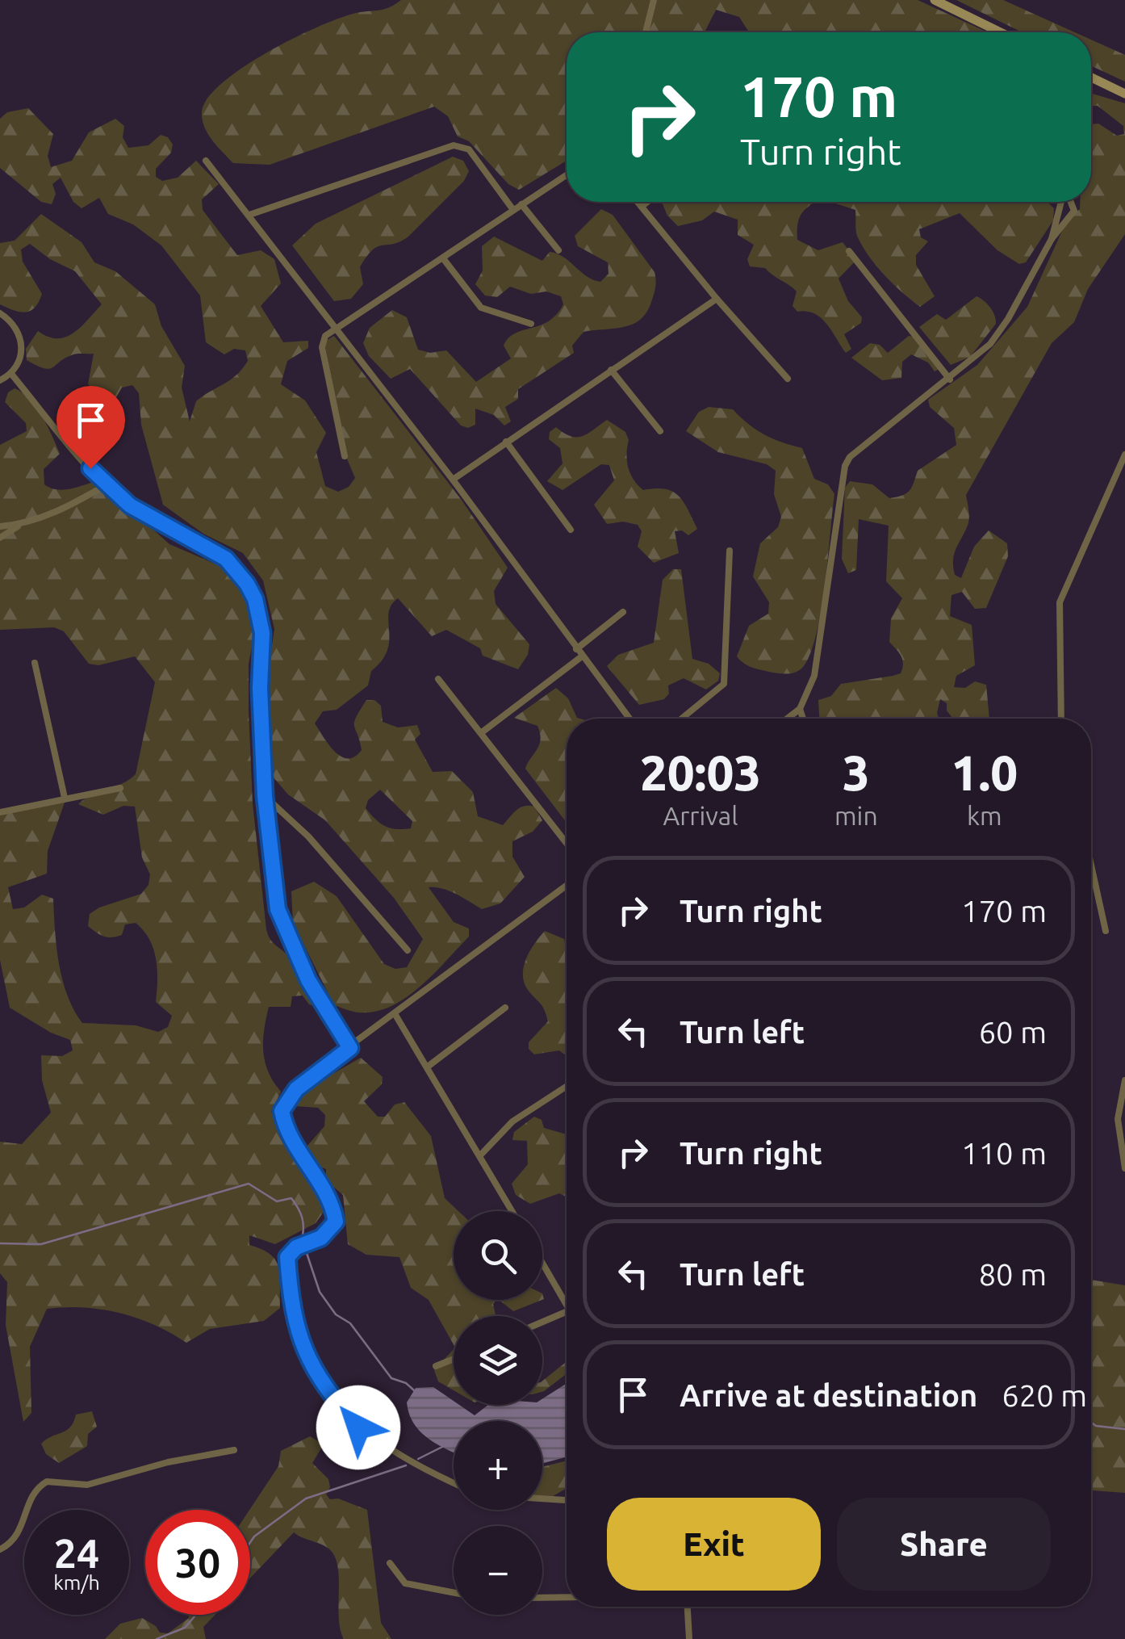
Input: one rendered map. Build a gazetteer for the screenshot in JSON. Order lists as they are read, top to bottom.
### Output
{
  "page": {
    "turn": ["170 m", "Turn right"],
    "eta": [
      "20:03",
      "Arrival",
      "3",
      "min",
      "1.0",
      "km"
    ],
    "list": [
      {
        "name": "Turn right",
        "value": "170 m"
      },
      {
        "name": "Turn left",
        "value": "60 m"
      },
      {
        "name": "Turn right",
        "value": "110 m"
      },
      {
        "name": "Turn left",
        "value": "80 m"
      },
      {
        "name": "Arrive at destination",
        "value": "620 m"
      }
    ],
    "map_buttons": ["+", "−"],
    "buttons": ["Exit", "Share"],
    "speed": "24 km/h",
    "limit": "30"
  }
}
